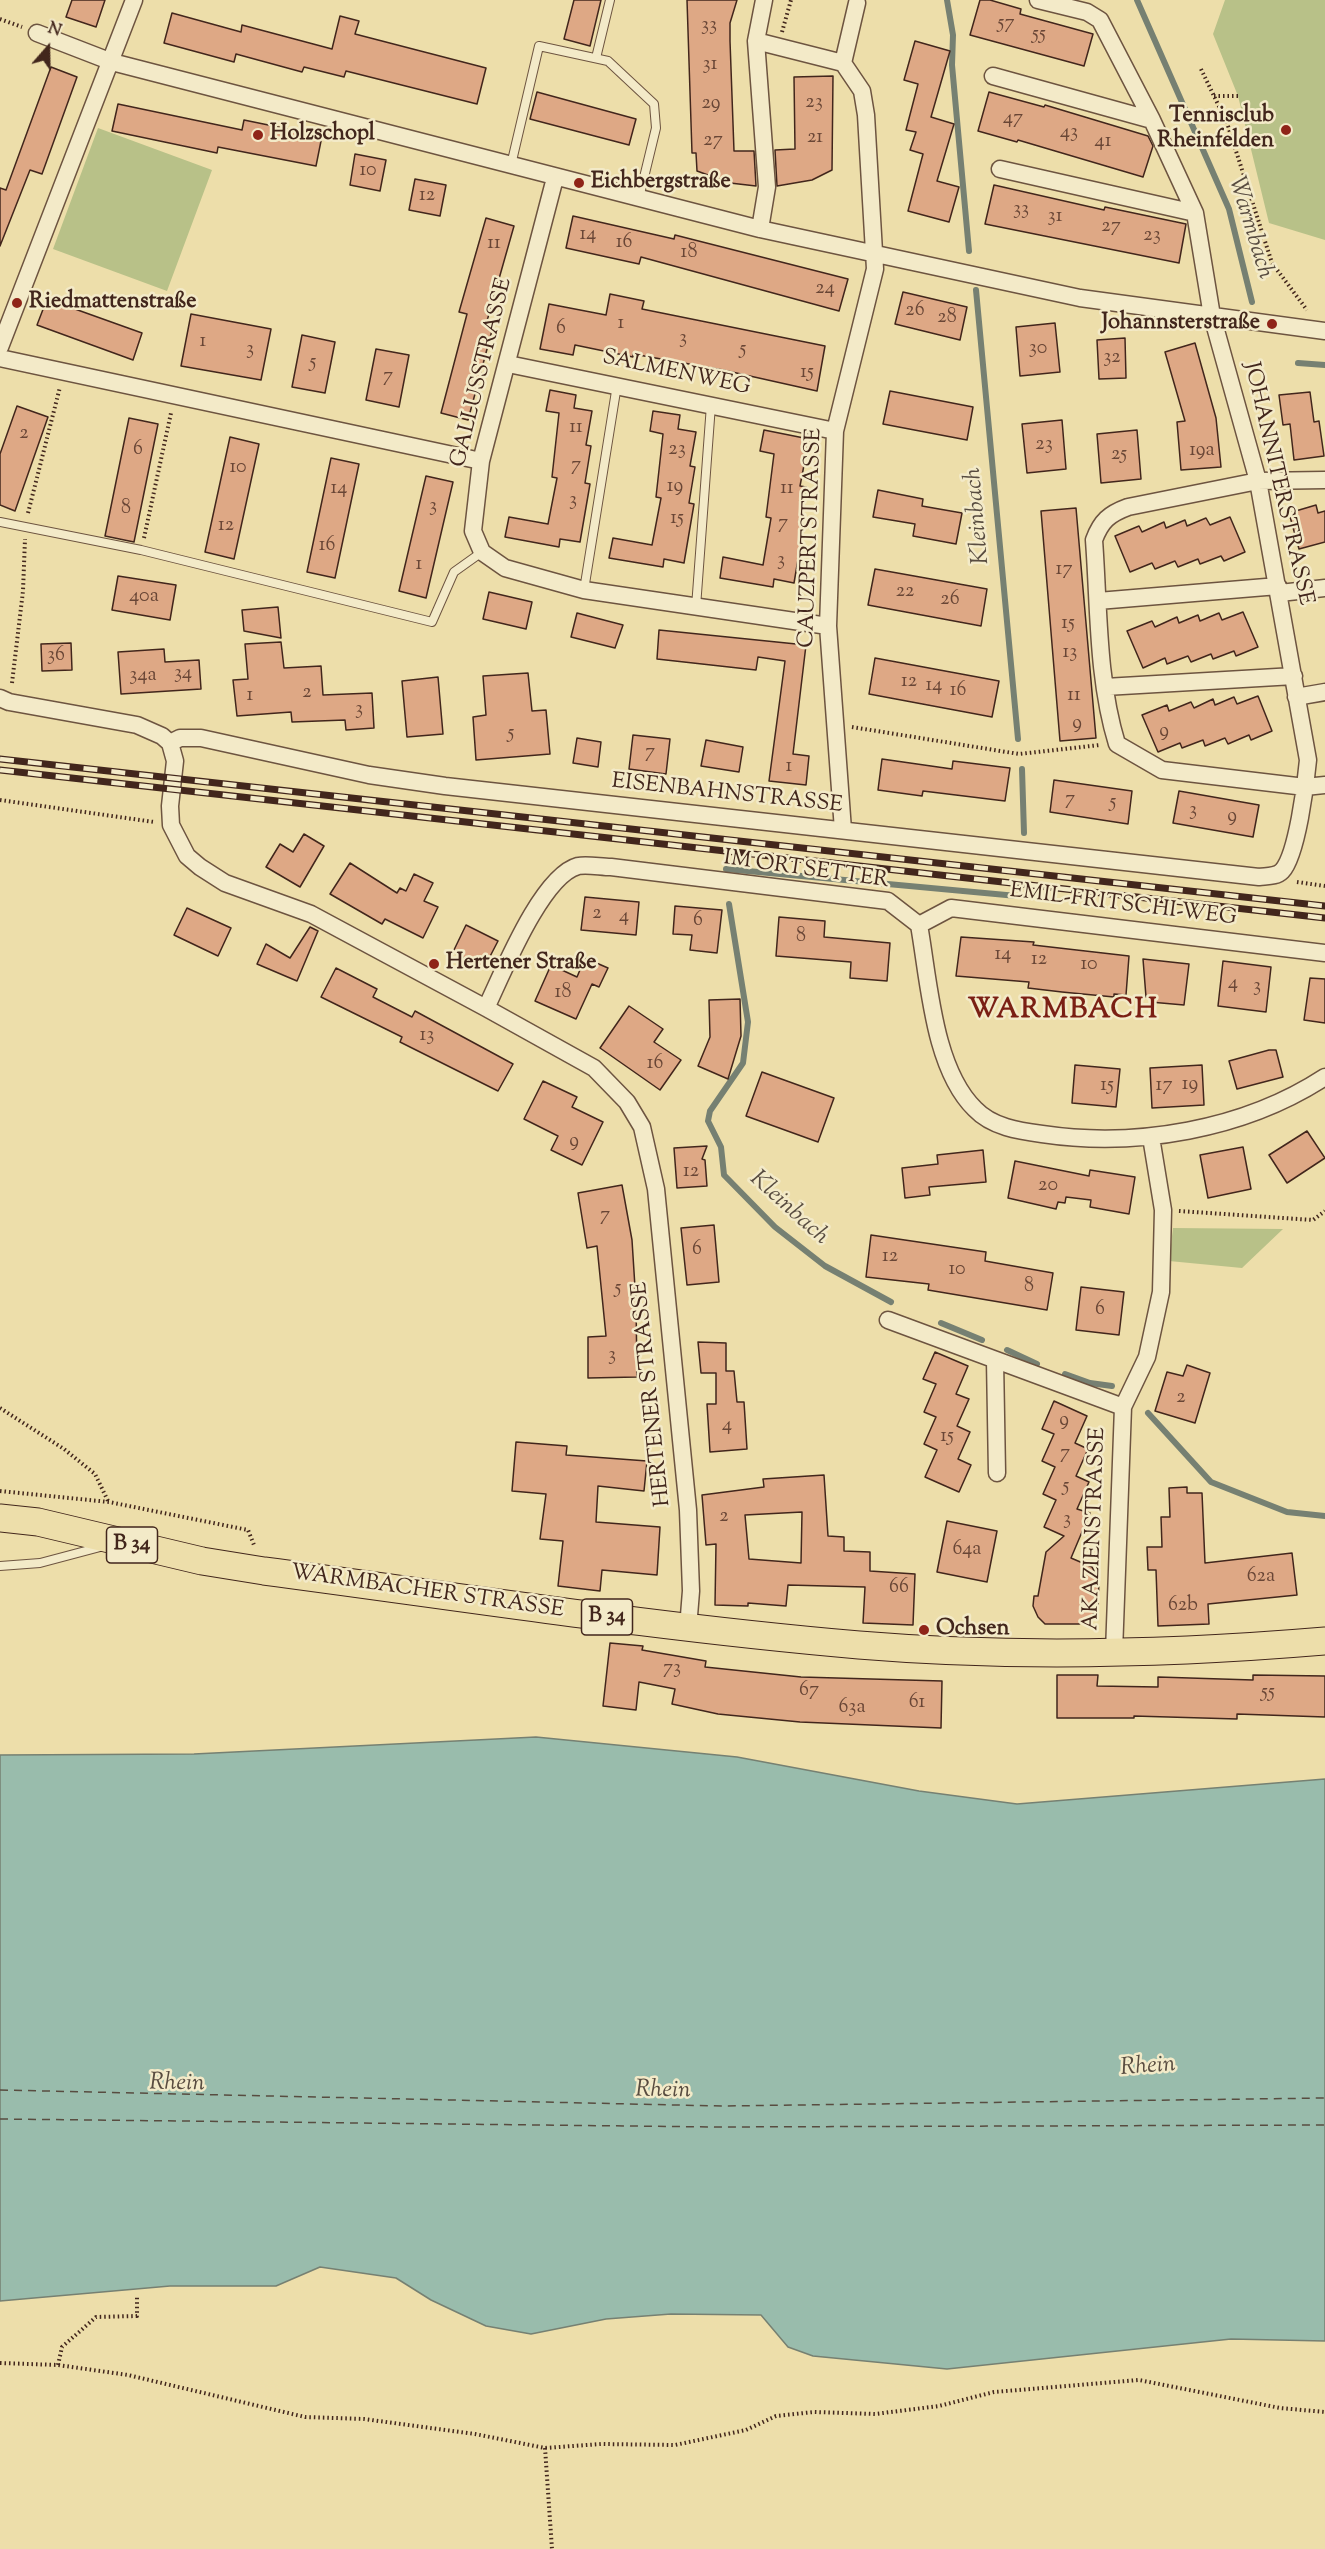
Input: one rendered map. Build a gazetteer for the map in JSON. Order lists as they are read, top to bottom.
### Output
{
  "streets": {
    "main road": ["B 34", "WARMBACHER STRASSE"],
    "street": [
      "GALLUSSTRASSE",
      "SALMENWEG",
      "JOHANNITERSTRASSE",
      "CAUZPERTSTRASSE",
      "EISENBAHNSTRASSE",
      "IM ORTSETTER",
      "EMIL-FRITSCHI-WEG",
      "HERTENER STRASSE",
      "AKAZIENSTRASSE"
    ]
  },
  "crossings": [
    ["GALLUSSTRASSE", "SALMENWEG"],
    ["SALMENWEG", "CAUZPERTSTRASSE"],
    ["JOHANNITERSTRASSE", "EISENBAHNSTRASSE"],
    ["CAUZPERTSTRASSE", "EISENBAHNSTRASSE"],
    ["EISENBAHNSTRASSE", "HERTENER STRASSE"],
    ["IM ORTSETTER", "EMIL-FRITSCHI-WEG"],
    ["IM ORTSETTER", "HERTENER STRASSE"],
    ["HERTENER STRASSE", "WARMBACHER STRASSE"],
    ["AKAZIENSTRASSE", "WARMBACHER STRASSE"]
  ],
  "districts": ["WARMBACH"],
  "water": ["Warmbach", "Kleinbach", "Rhein"],
  "places": [
    "Tennisclub Rheinfelden",
    "Holzschopl",
    "Eichbergstraße",
    "Riedmattenstraße",
    "Johannsterstraße",
    "Hertener Straße",
    "Ochsen"
  ],
  "house_numbers": [
    "57",
    "33",
    "55",
    "31",
    "23",
    "29",
    "47",
    "43",
    "21",
    "27",
    "41",
    "10",
    "12",
    "33",
    "31",
    "27",
    "14",
    "23",
    "16",
    "11",
    "18",
    "24",
    "26",
    "28",
    "1",
    "6",
    "3",
    "1",
    "30",
    "3",
    "5",
    "32",
    "5",
    "15",
    "7",
    "11",
    "2",
    "23",
    "6",
    "23",
    "19a",
    "25",
    "7",
    "10",
    "19",
    "14",
    "11",
    "3",
    "3",
    "8",
    "15",
    "7",
    "12",
    "16",
    "3",
    "1",
    "17",
    "22",
    "40a",
    "26",
    "15",
    "13",
    "36",
    "34",
    "34a",
    "12",
    "14",
    "16",
    "2",
    "1",
    "11",
    "3",
    "9",
    "9",
    "5",
    "7",
    "1",
    "7",
    "5",
    "3",
    "9",
    "2",
    "4",
    "6",
    "8",
    "14",
    "12",
    "10",
    "4",
    "3",
    "18",
    "13",
    "16",
    "19",
    "15",
    "17",
    "9",
    "12",
    "20",
    "7",
    "6",
    "12",
    "10",
    "8",
    "5",
    "6",
    "3",
    "2",
    "9",
    "4",
    "15",
    "7",
    "5",
    "2",
    "3",
    "64a",
    "62a",
    "66",
    "62b",
    "73",
    "67",
    "55",
    "61",
    "63a"
  ],
  "north": "top"
}
